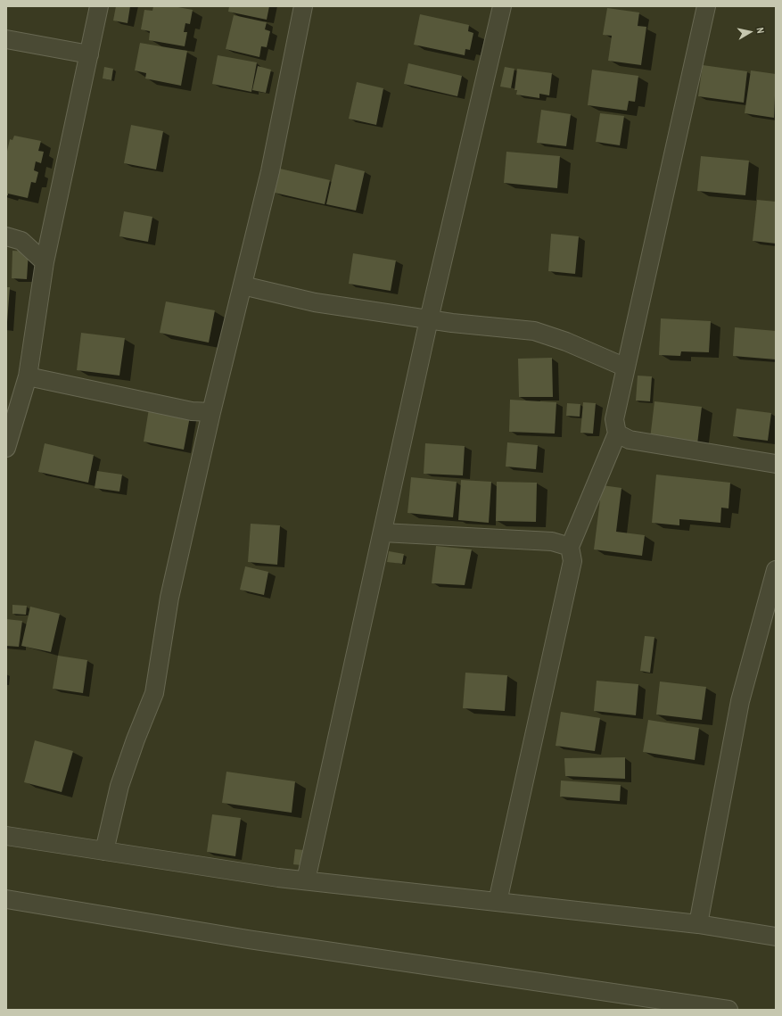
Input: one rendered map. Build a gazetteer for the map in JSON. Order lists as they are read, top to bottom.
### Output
{
  "north": "right"
}
